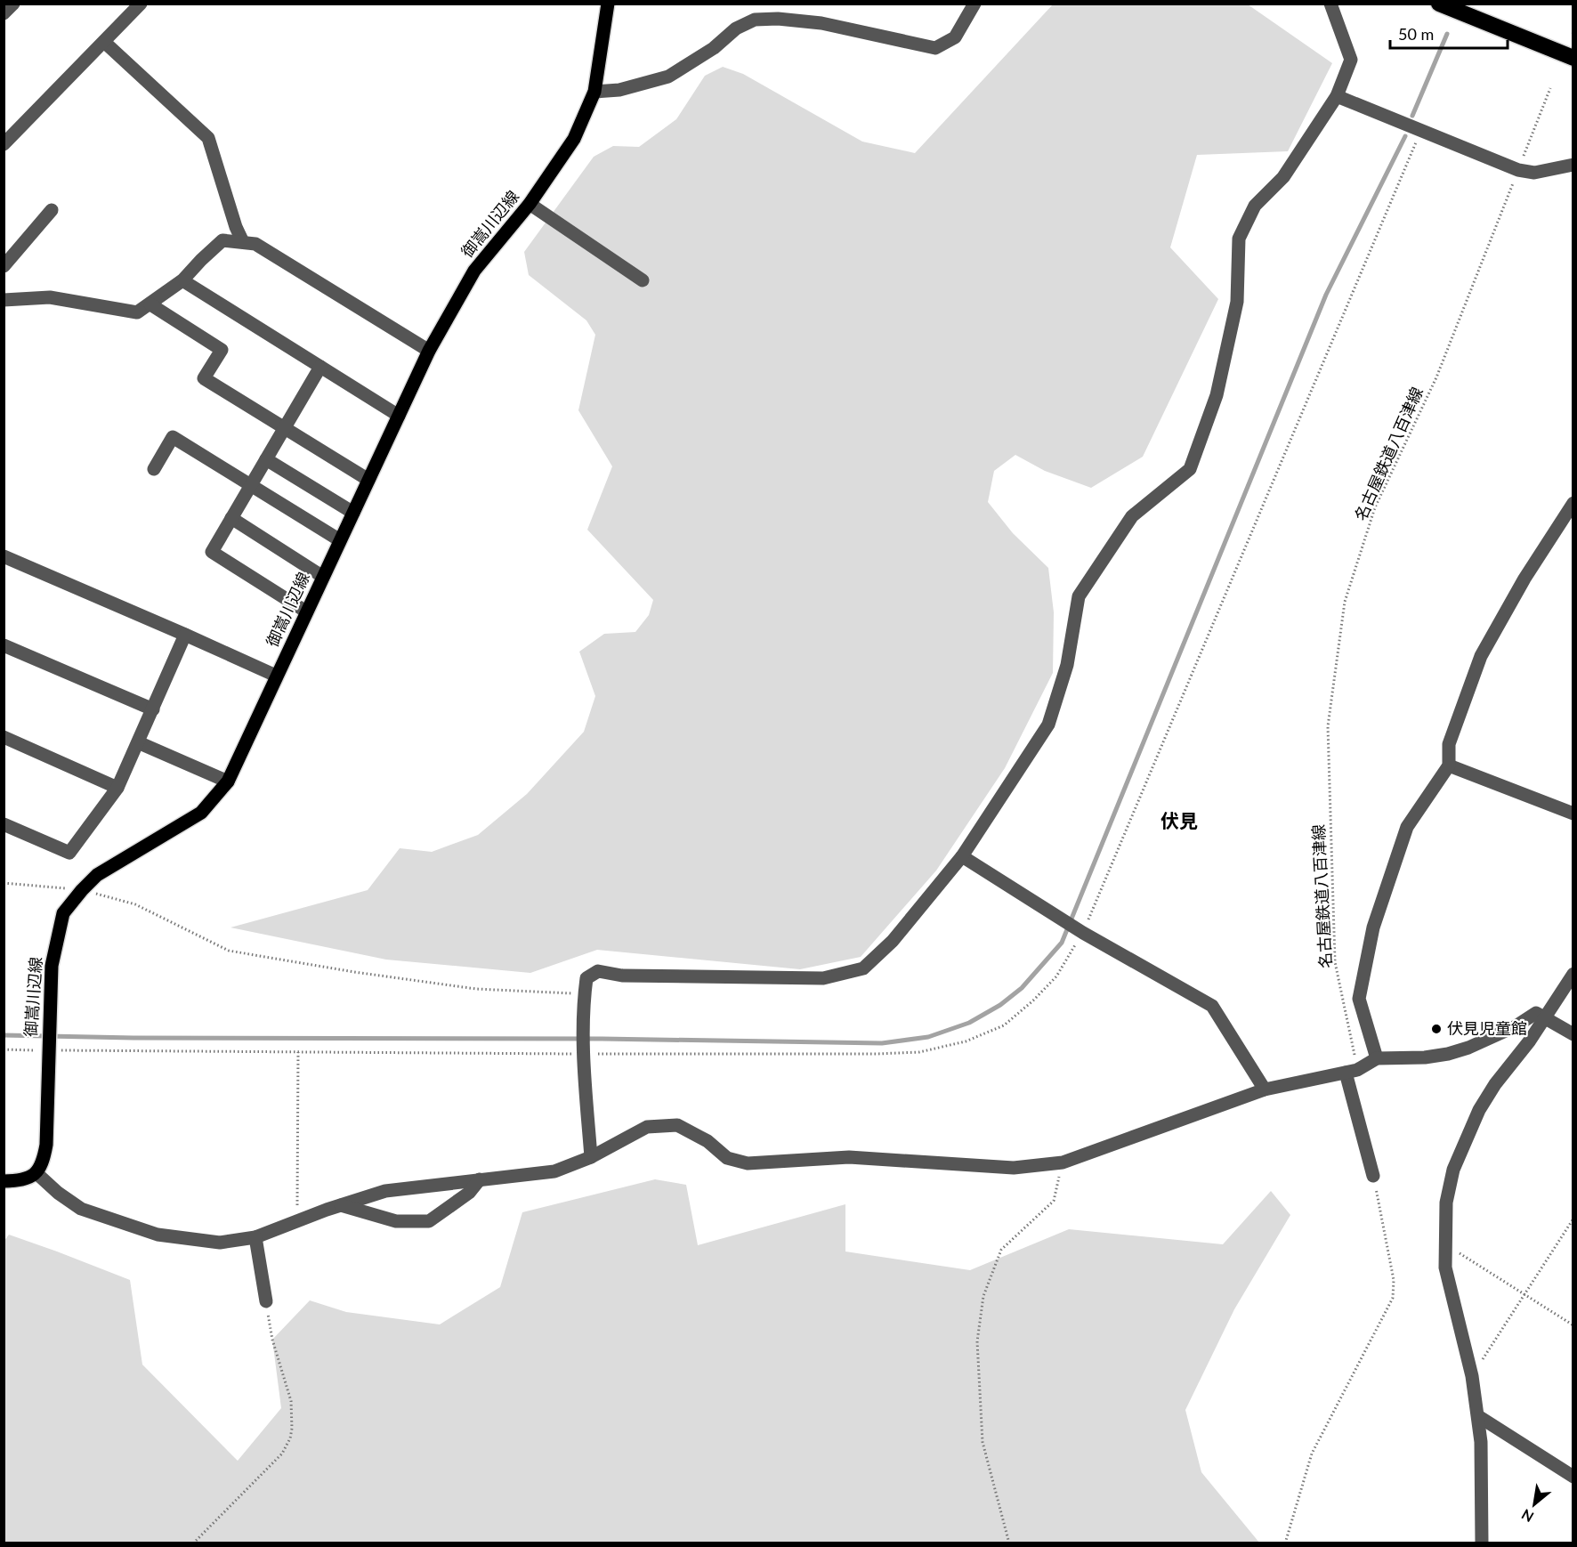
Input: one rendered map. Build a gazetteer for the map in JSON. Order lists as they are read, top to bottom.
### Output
{
  "streets": {
    "main road": ["御嵩川辺線"],
    "path": ["名古屋鉄道八百津線"]
  },
  "districts": ["伏見"],
  "places": ["伏見児童館"],
  "scale_bar": "50 m",
  "north": "bottom left"
}
